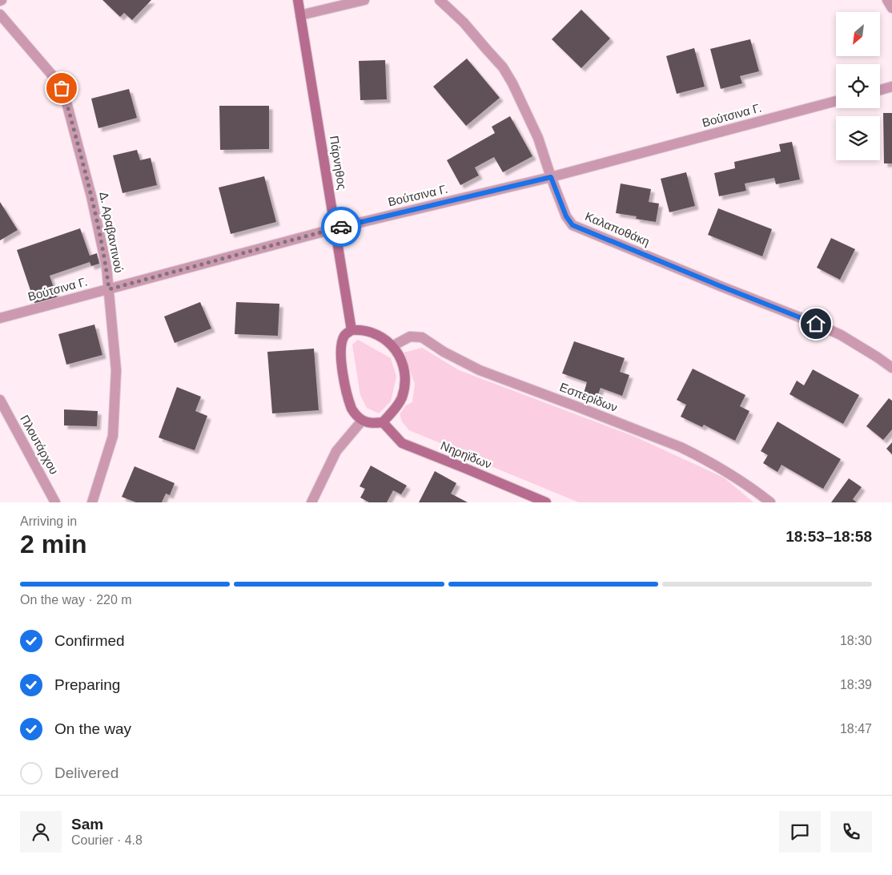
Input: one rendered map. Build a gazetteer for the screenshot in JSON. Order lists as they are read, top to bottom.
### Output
{
  "streets": {
    "street": [
      "Βούτσινα Γ.",
      "Πάρνηθος",
      "Καλαποθάκη",
      "Δ. Αραβαντινού",
      "Εσπερίδων",
      "Πλουτάρχου",
      "Νηρηϊδων"
    ]
  },
  "crossings": [
    ["Βούτσινα Γ.", "Πάρνηθος"],
    ["Βούτσινα Γ.", "Καλαποθάκη"],
    ["Βούτσινα Γ.", "Δ. Αραβαντινού"],
    ["Πάρνηθος", "Εσπερίδων"],
    ["Πάρνηθος", "Νηρηϊδων"],
    ["Εσπερίδων", "Νηρηϊδων"]
  ],
  "north": "bottom left",
  "page": {
    "heading": ["2 min", "Arriving in", "18:53–18:58"],
    "panel": ["Sam", "Courier · 4.8"],
    "bar": "On the way · 220 m",
    "list": [
      ["Confirmed", "18:30"],
      ["Preparing", "18:39"],
      ["On the way", "18:47"],
      "Delivered"
    ]
  }
}
